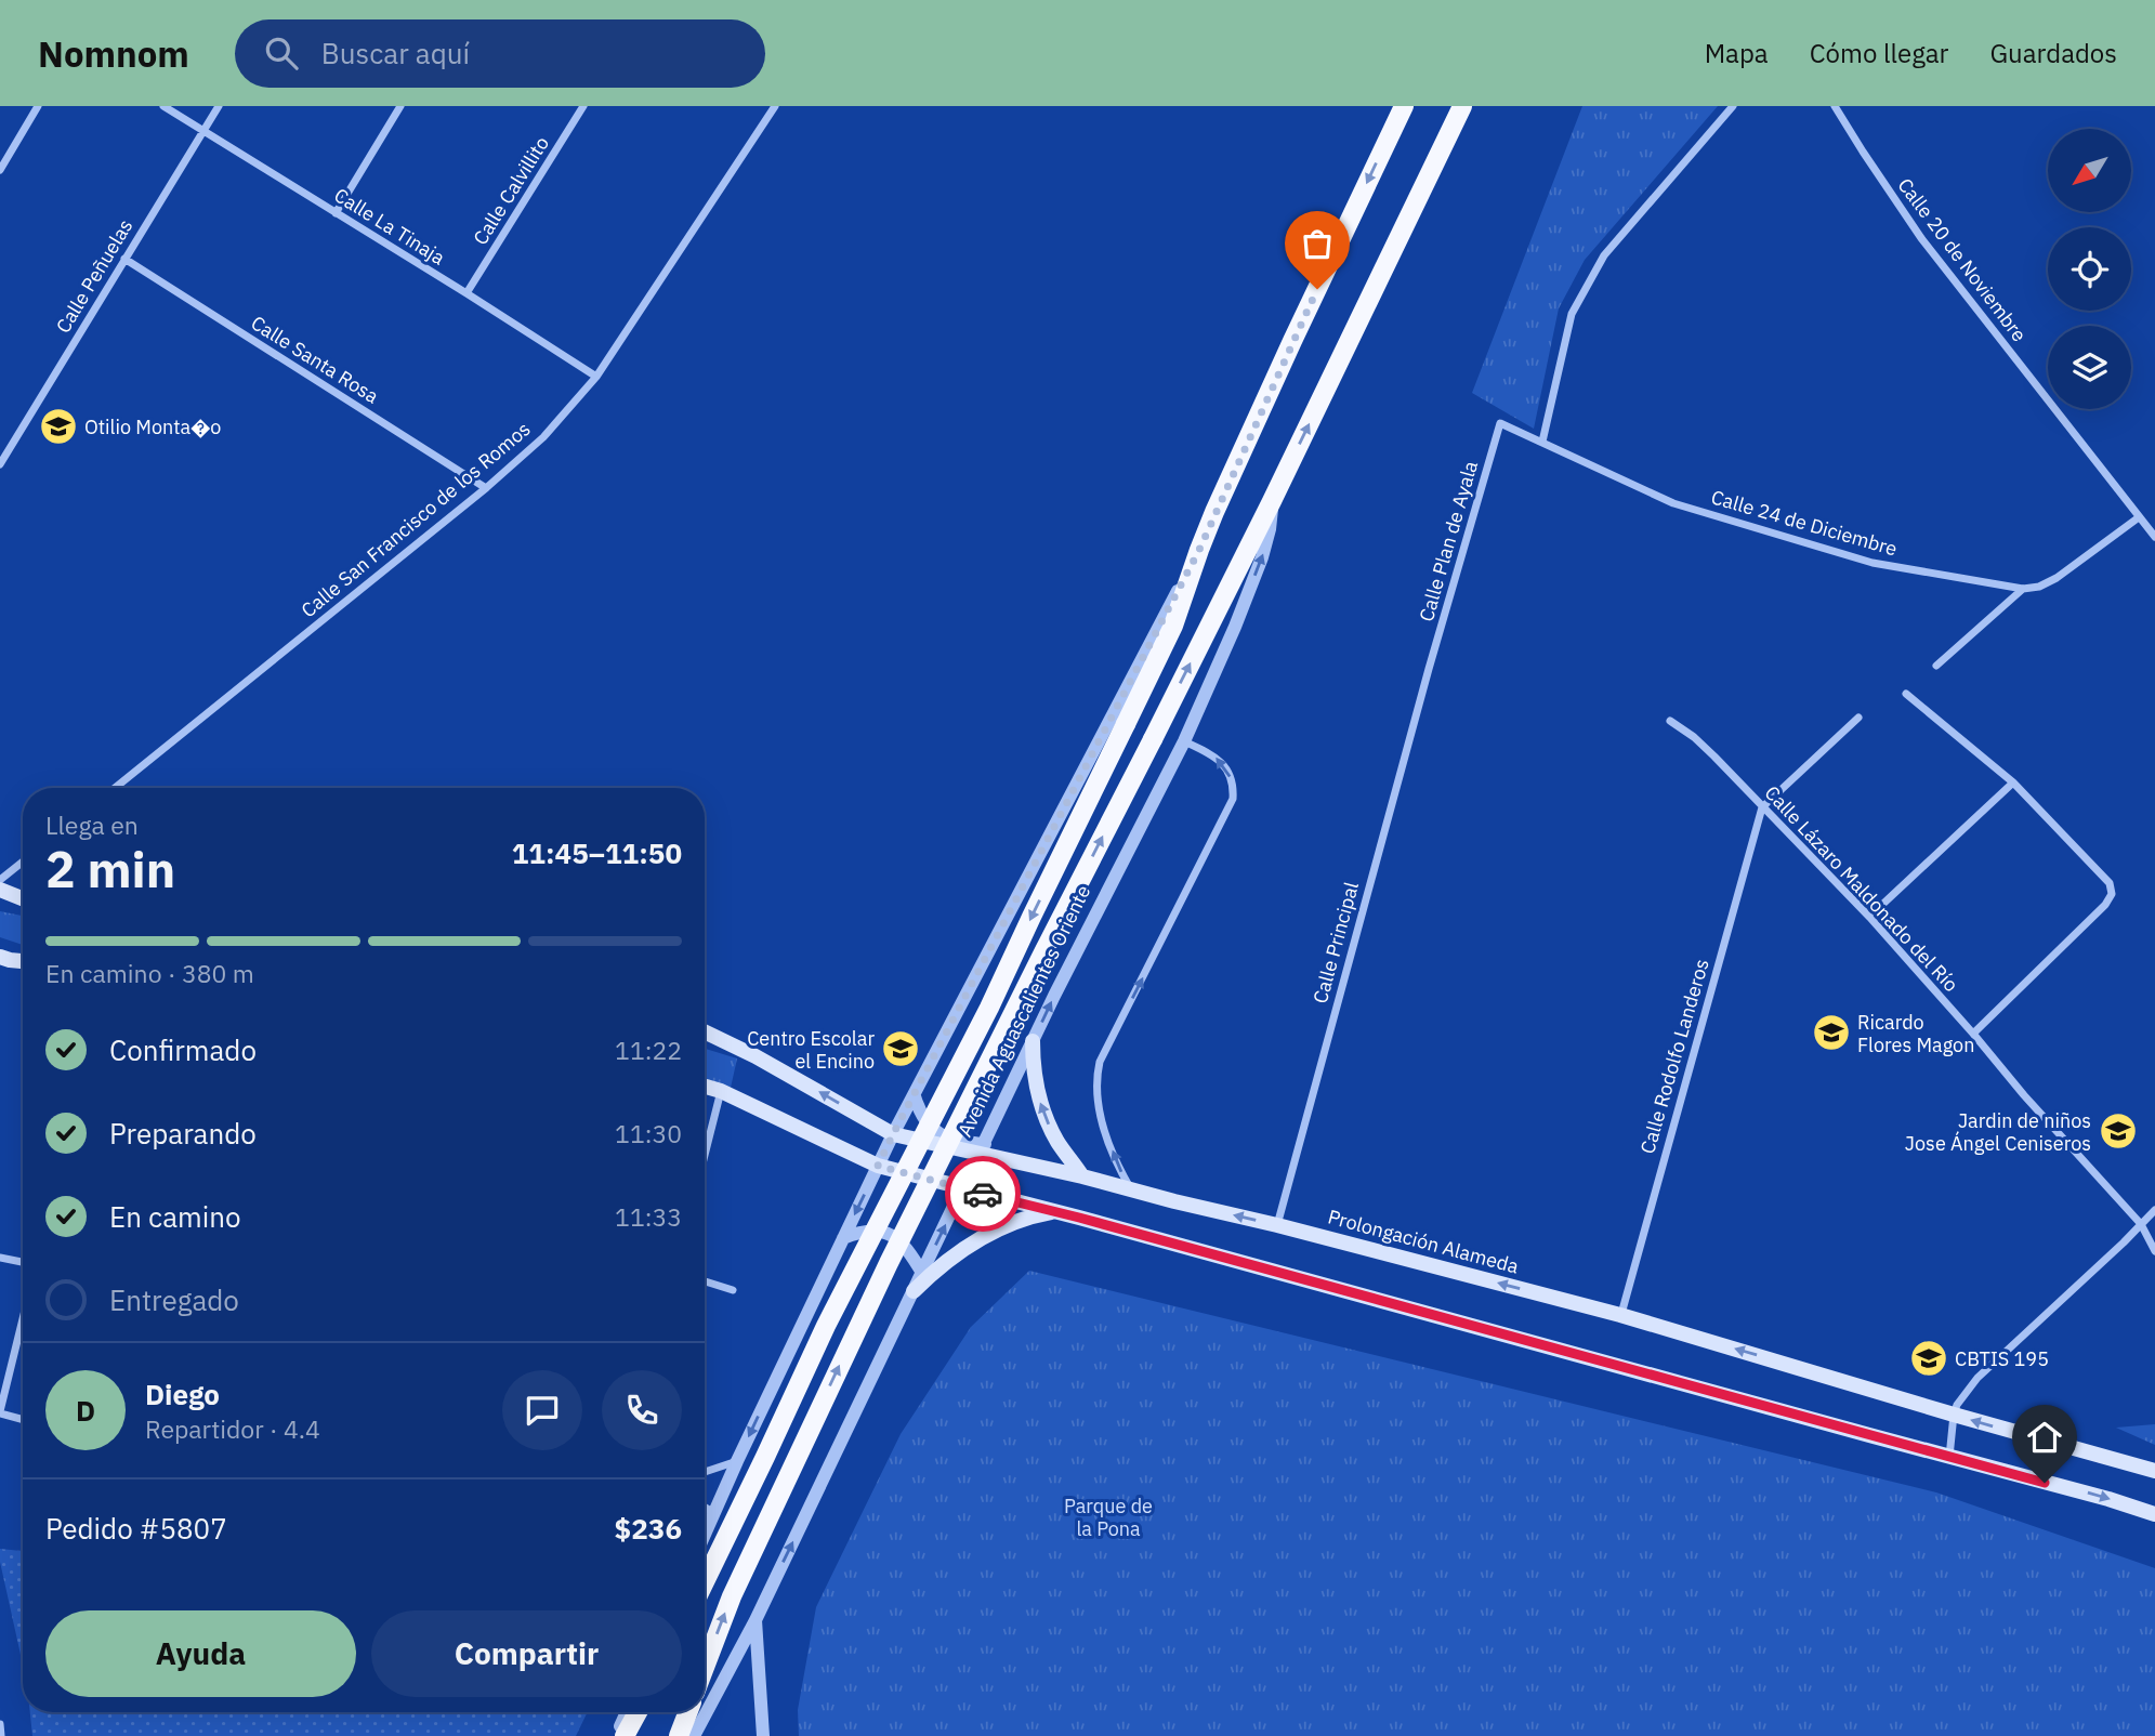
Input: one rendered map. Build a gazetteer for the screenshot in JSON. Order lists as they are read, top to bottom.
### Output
{
  "streets": {
    "main road": ["Avenida Aguascalientes Oriente", "Prolongación Alameda"],
    "street": [
      "Calle Calvillito",
      "Calle La Tinaja",
      "Calle 20 de Noviembre",
      "Calle Peñuelas",
      "Calle Santa Rosa",
      "Calle San Francisco de los Romos",
      "Calle 24 de Diciembre",
      "Calle Plan de Ayala",
      "Calle Lázaro Maldonado del Río",
      "Calle Principal",
      "Calle Rodolfo Landeros"
    ]
  },
  "crossings": [
    ["Calle Calvillito", "Calle La Tinaja"],
    ["Calle La Tinaja", "Calle Peñuelas"],
    ["Calle La Tinaja", "Calle San Francisco de los Romos"],
    ["Calle 20 de Noviembre", "Calle 24 de Diciembre"],
    ["Calle Peñuelas", "Calle Santa Rosa"],
    ["Calle Santa Rosa", "Calle San Francisco de los Romos"],
    ["Calle 24 de Diciembre", "Calle Plan de Ayala"],
    ["Calle Plan de Ayala", "Calle Principal"],
    ["Calle Lázaro Maldonado del Río", "Calle Rodolfo Landeros"],
    ["Calle Principal", "Prolongación Alameda"],
    ["Avenida Aguascalientes Oriente", "Prolongación Alameda"],
    ["Calle Rodolfo Landeros", "Prolongación Alameda"]
  ],
  "parks": ["Parque de la Pona"],
  "places": {
    "school or university": [
      "Otilio Monta�o",
      "Ricardo Flores Magon",
      "Centro Escolar el Encino",
      "Jardin de niños Jose Ángel Ceniseros",
      "CBTIS 195"
    ]
  },
  "north": "bottom left",
  "page": {
    "header": "Nomnom",
    "search": "Buscar aquí",
    "nav": ["Mapa", "Cómo llegar", "Guardados"],
    "heading": ["2 min", "Llega en", "11:45–11:50"],
    "panel": [
      "Diego",
      "Repartidor · 4.4",
      "Pedido #5807",
      "$236"
    ],
    "bar": "En camino · 380 m",
    "list": [
      ["Confirmado", "11:22"],
      ["Preparando", "11:30"],
      ["En camino", "11:33"],
      "Entregado"
    ],
    "round": "D",
    "buttons": ["Ayuda", "Compartir"]
  }
}
